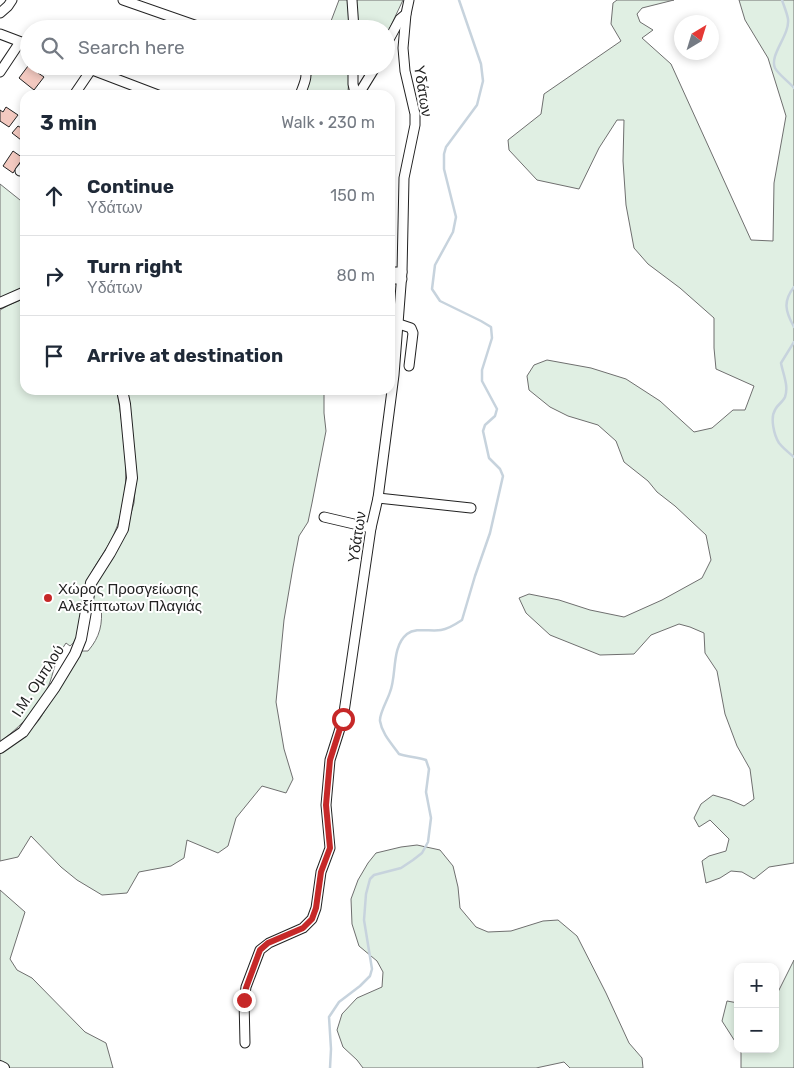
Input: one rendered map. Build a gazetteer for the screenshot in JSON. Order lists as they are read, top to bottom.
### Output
{
  "streets": {
    "street": ["Υδάτων", "Ι.Μ. Ομπλού"]
  },
  "places": ["Χώρος Προσγείωσης Αλεξίπτωτων Πλαγιάς"],
  "north": "top right",
  "page": {
    "search": "Search here",
    "heading": ["3 min", "Walk · 230 m"],
    "list": [
      ["Continue", "Υδάτων", "150 m"],
      ["Turn right", "Υδάτων", "80 m"],
      "Arrive at destination"
    ],
    "map_buttons": ["+", "−"]
  }
}
